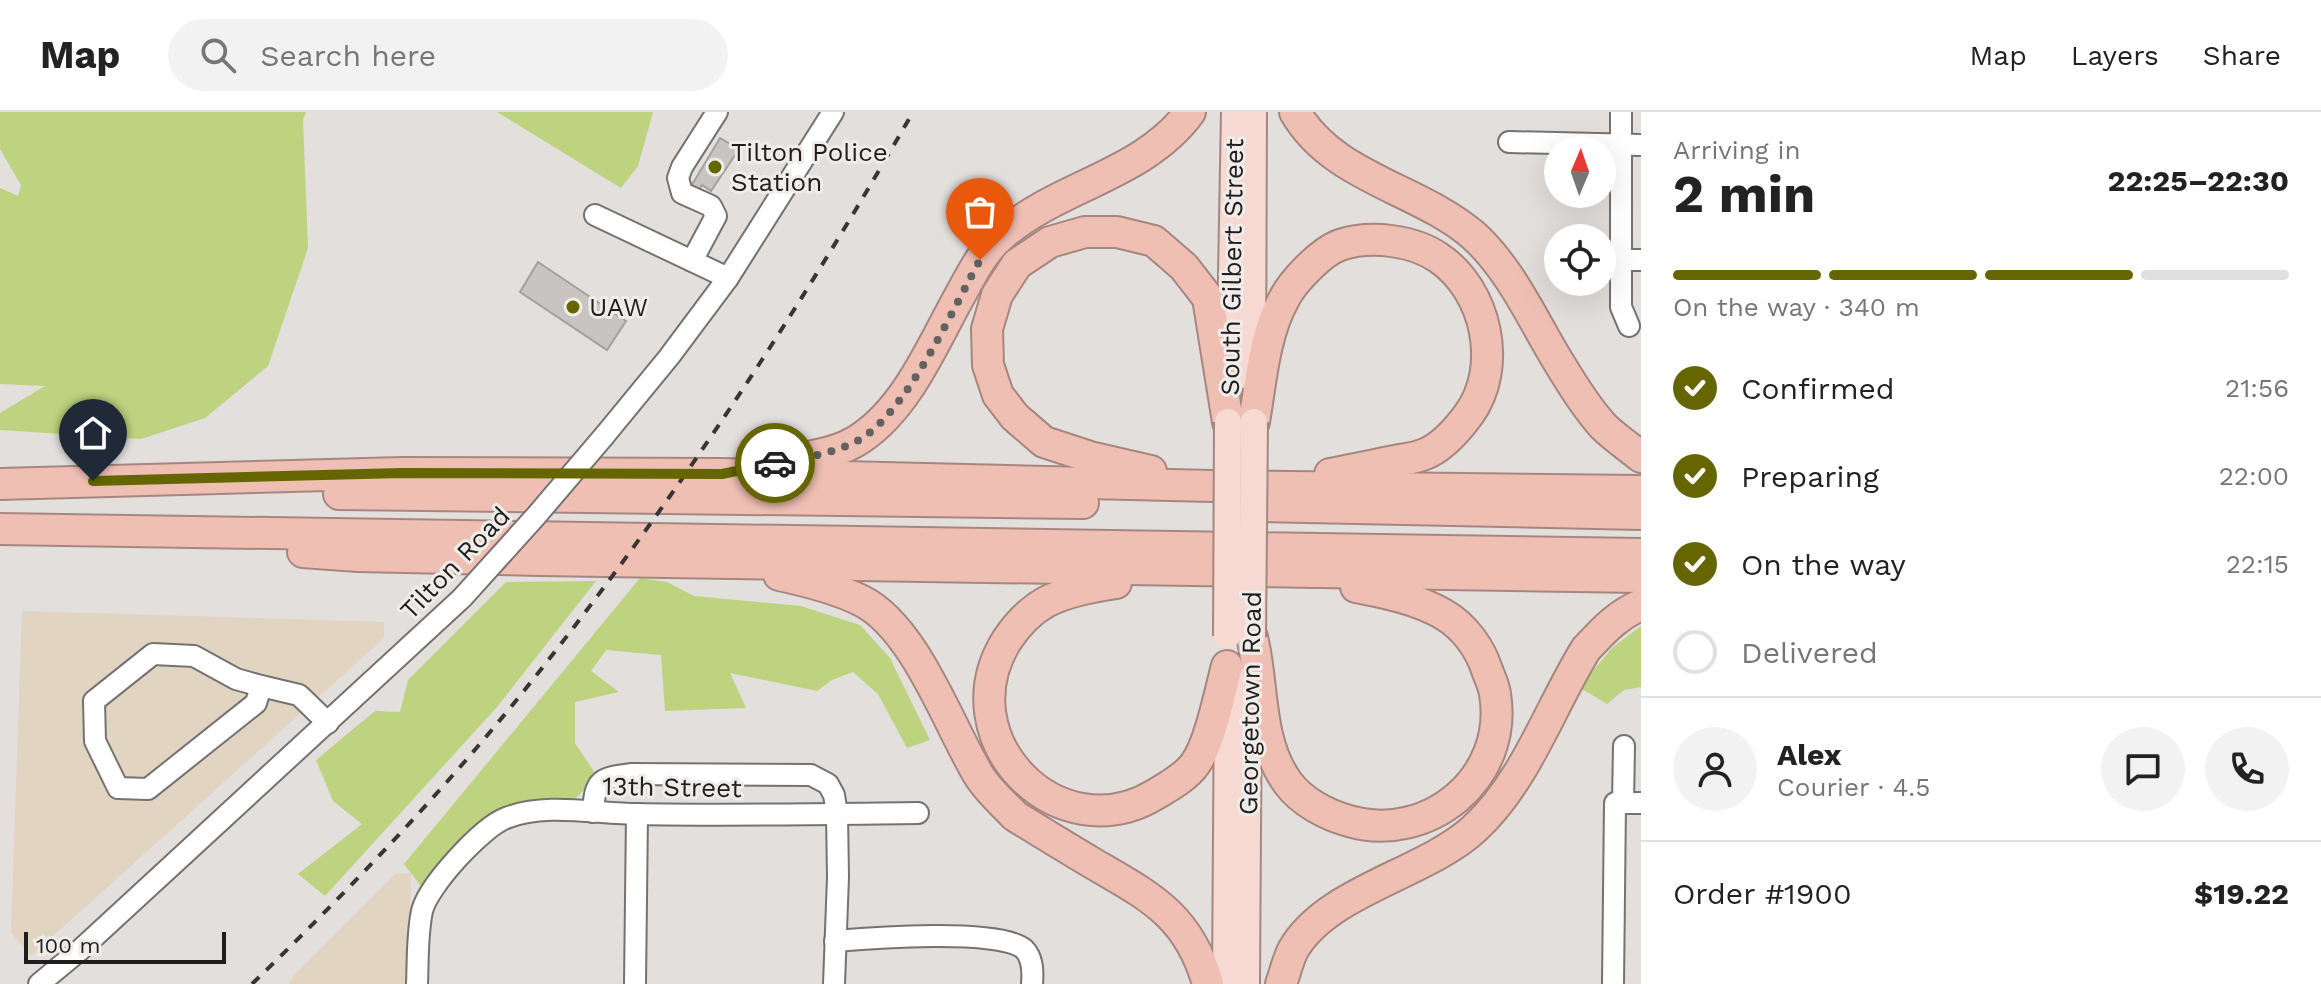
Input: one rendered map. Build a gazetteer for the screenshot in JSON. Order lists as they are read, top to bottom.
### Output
{
  "streets": {
    "main road": ["South Gilbert Street", "Georgetown Road"],
    "street": ["Tilton Road", "13th Street"]
  },
  "crossings": [
    ["South Gilbert Street", "Georgetown Road"]
  ],
  "places": ["Tilton Police Station", "UAW"],
  "scale_bar": "100 m",
  "north": "top",
  "page": {
    "header": "Map",
    "search": "Search here",
    "nav": ["Map", "Layers", "Share"],
    "heading": ["2 min", "Arriving in", "22:25–22:30"],
    "panel": [
      "Alex",
      "Courier · 4.5",
      "Order #1900",
      "$19.22"
    ],
    "bar": "On the way · 340 m",
    "list": [
      ["Confirmed", "21:56"],
      ["Preparing", "22:00"],
      ["On the way", "22:15"],
      "Delivered"
    ],
    "scale": "100 m"
  }
}
